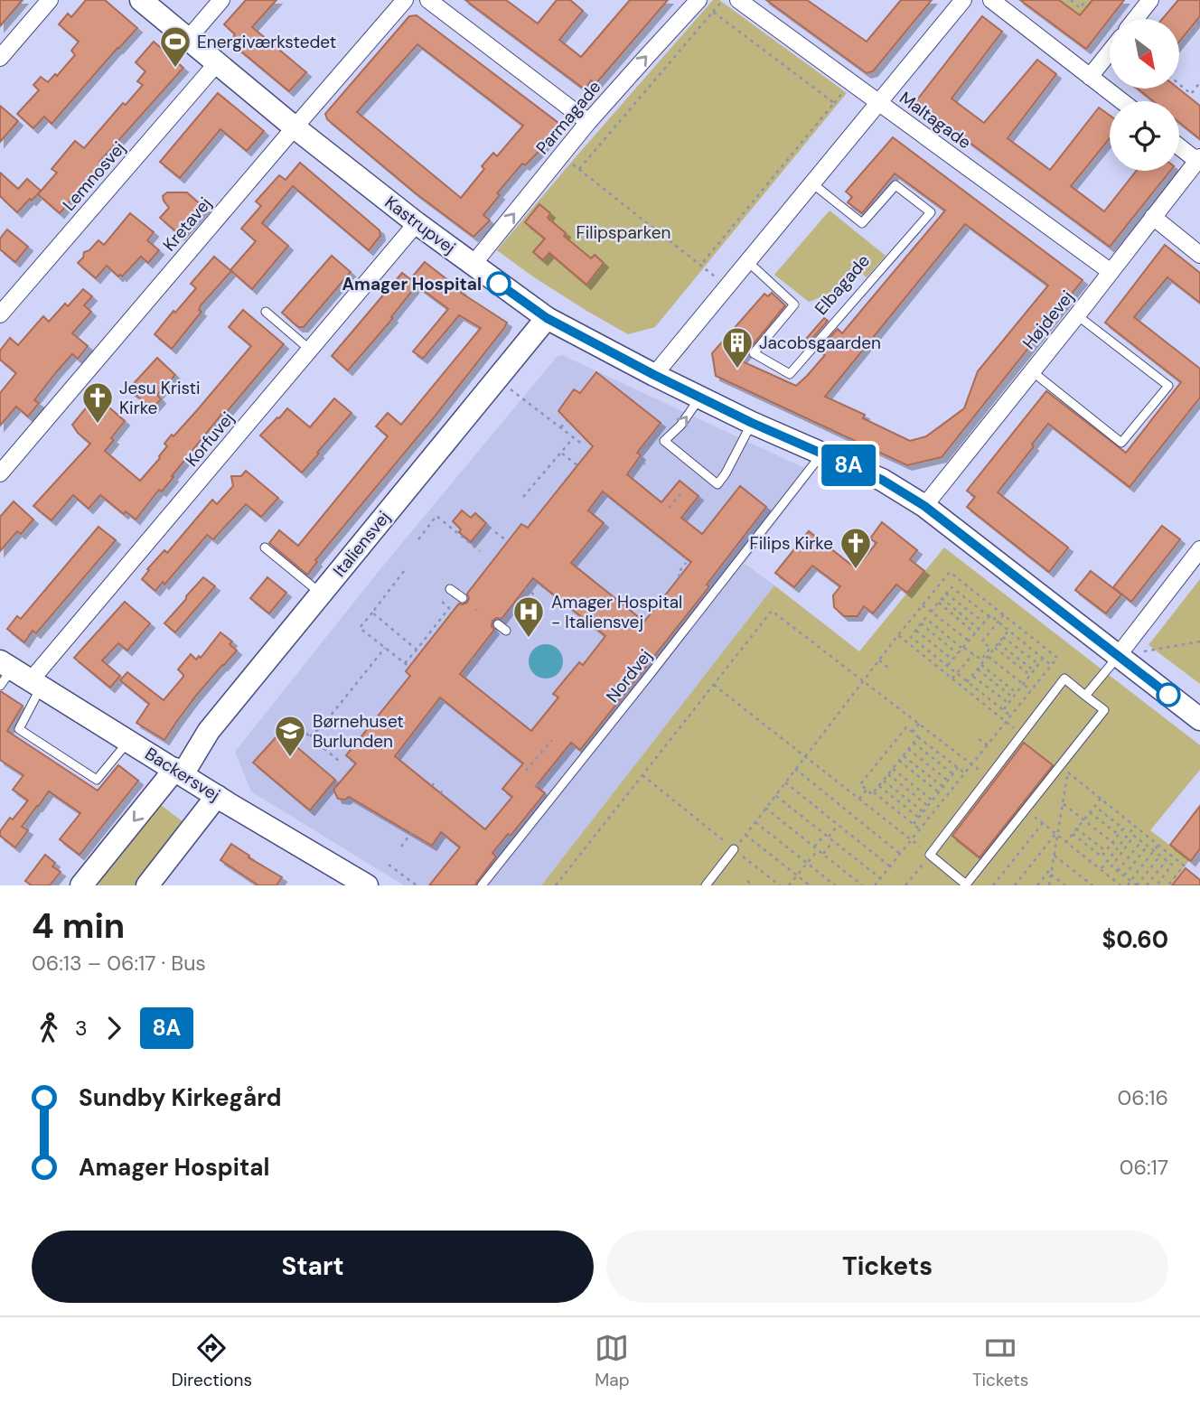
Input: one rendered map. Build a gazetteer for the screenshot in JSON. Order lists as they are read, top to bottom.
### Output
{
  "streets": {
    "street": [
      "Parmagade",
      "Maltagade",
      "Lemnosvej",
      "Kretavej",
      "Kastrupvej",
      "Højdevej",
      "Korfuvej",
      "Italiensvej",
      "Backersvej"
    ],
    "lane": ["Elbagade", "Nordvej"]
  },
  "crossings": [
    ["Parmagade", "Kastrupvej"],
    ["Maltagade", "Højdevej"],
    ["Lemnosvej", "Kastrupvej"],
    ["Kretavej", "Kastrupvej"],
    ["Kastrupvej", "Højdevej"],
    ["Kastrupvej", "Korfuvej"],
    ["Kastrupvej", "Italiensvej"],
    ["Kastrupvej", "Nordvej"],
    ["Korfuvej", "Backersvej"],
    ["Italiensvej", "Backersvej"]
  ],
  "one_way": ["Parmagade"],
  "parks": ["Filipsparken"],
  "places": {
    "sports": ["Energiværkstedet"],
    "other": ["Amager Hospital"],
    "building": ["Jacobsgaarden"],
    "church": ["Jesu Kristi Kirke", "Filips Kirke"],
    "hospital": ["Amager Hospital - Italiensvej"],
    "school or university": ["Børnehuset Burlunden"]
  },
  "lines": ["bus line 8A"],
  "north": "bottom right",
  "page": {
    "on_map": "8A",
    "heading": ["4 min", "06:13 – 06:17 · Bus", "$0.60"],
    "legs": ["3", "8A"],
    "list": [
      {
        "name": "Sundby Kirkegård",
        "value": "06:16"
      },
      {
        "name": "Amager Hospital",
        "value": "06:17"
      }
    ],
    "buttons": ["Start", "Tickets"],
    "tabs": ["Directions", "Map", "Tickets"]
  }
}
